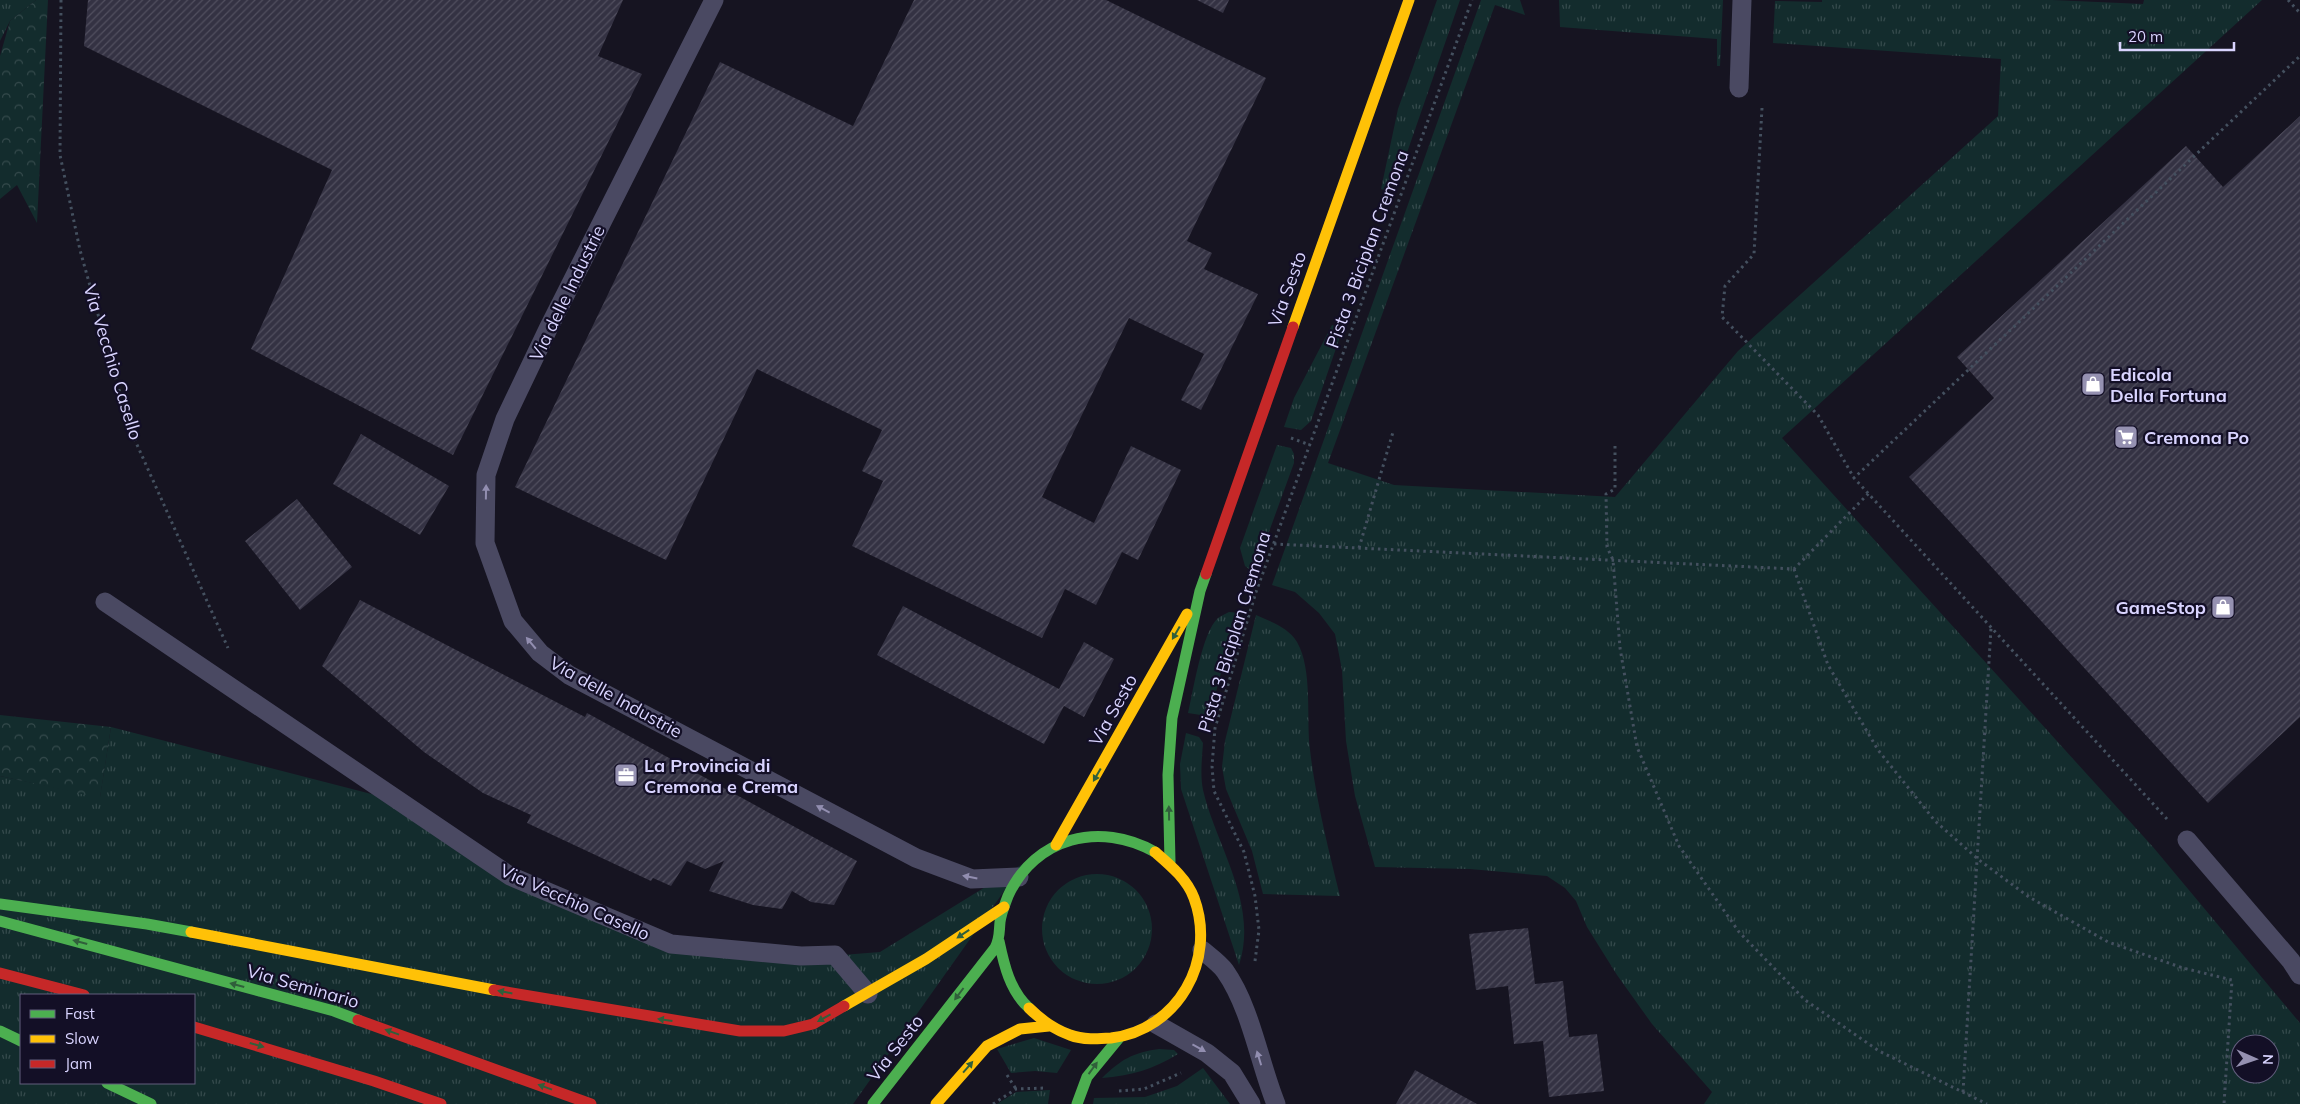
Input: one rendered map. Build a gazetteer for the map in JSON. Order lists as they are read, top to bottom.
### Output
{
  "streets": {
    "street": ["Via Sesto", "Via Seminario"],
    "lane": ["Via delle Industrie", "Via Vecchio Casello"],
    "path": ["Pista 3 Biciplan Cremona"]
  },
  "crossings": [
    ["Via Sesto", "Via delle Industrie"]
  ],
  "places": {
    "shop": ["Edicola Della Fortuna", "GameStop"],
    "supermarket": ["Cremona Po"],
    "office": ["La Provincia di Cremona e Crema"]
  },
  "legend": ["Fast", "Slow", "Jam"],
  "scale_bar": "20 m",
  "north": "right"
}
